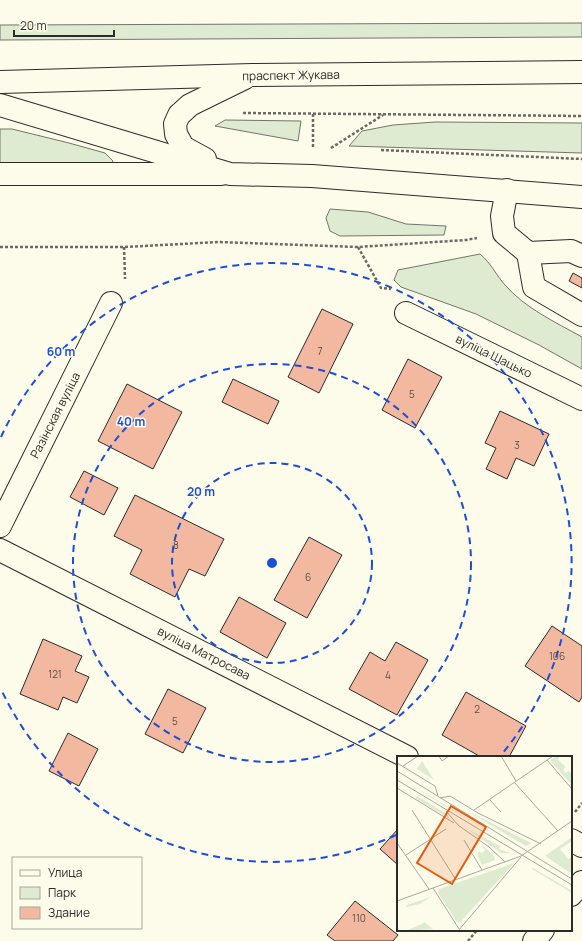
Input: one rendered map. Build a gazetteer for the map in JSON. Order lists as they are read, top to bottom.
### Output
{
  "streets": {
    "main road": [
      "праспект Жукава",
      "вуліца Шацько",
      "Разінская вуліца",
      "вуліца Матросава"
    ]
  },
  "house_numbers": [
    "7",
    "5",
    "3",
    "8",
    "6",
    "106",
    "121",
    "4",
    "2",
    "5",
    "110"
  ],
  "legend": ["Улица", "Парк", "Здание"],
  "scale_bar": "20 m",
  "rings": ["60 m", "40 m", "20 m"]
}
